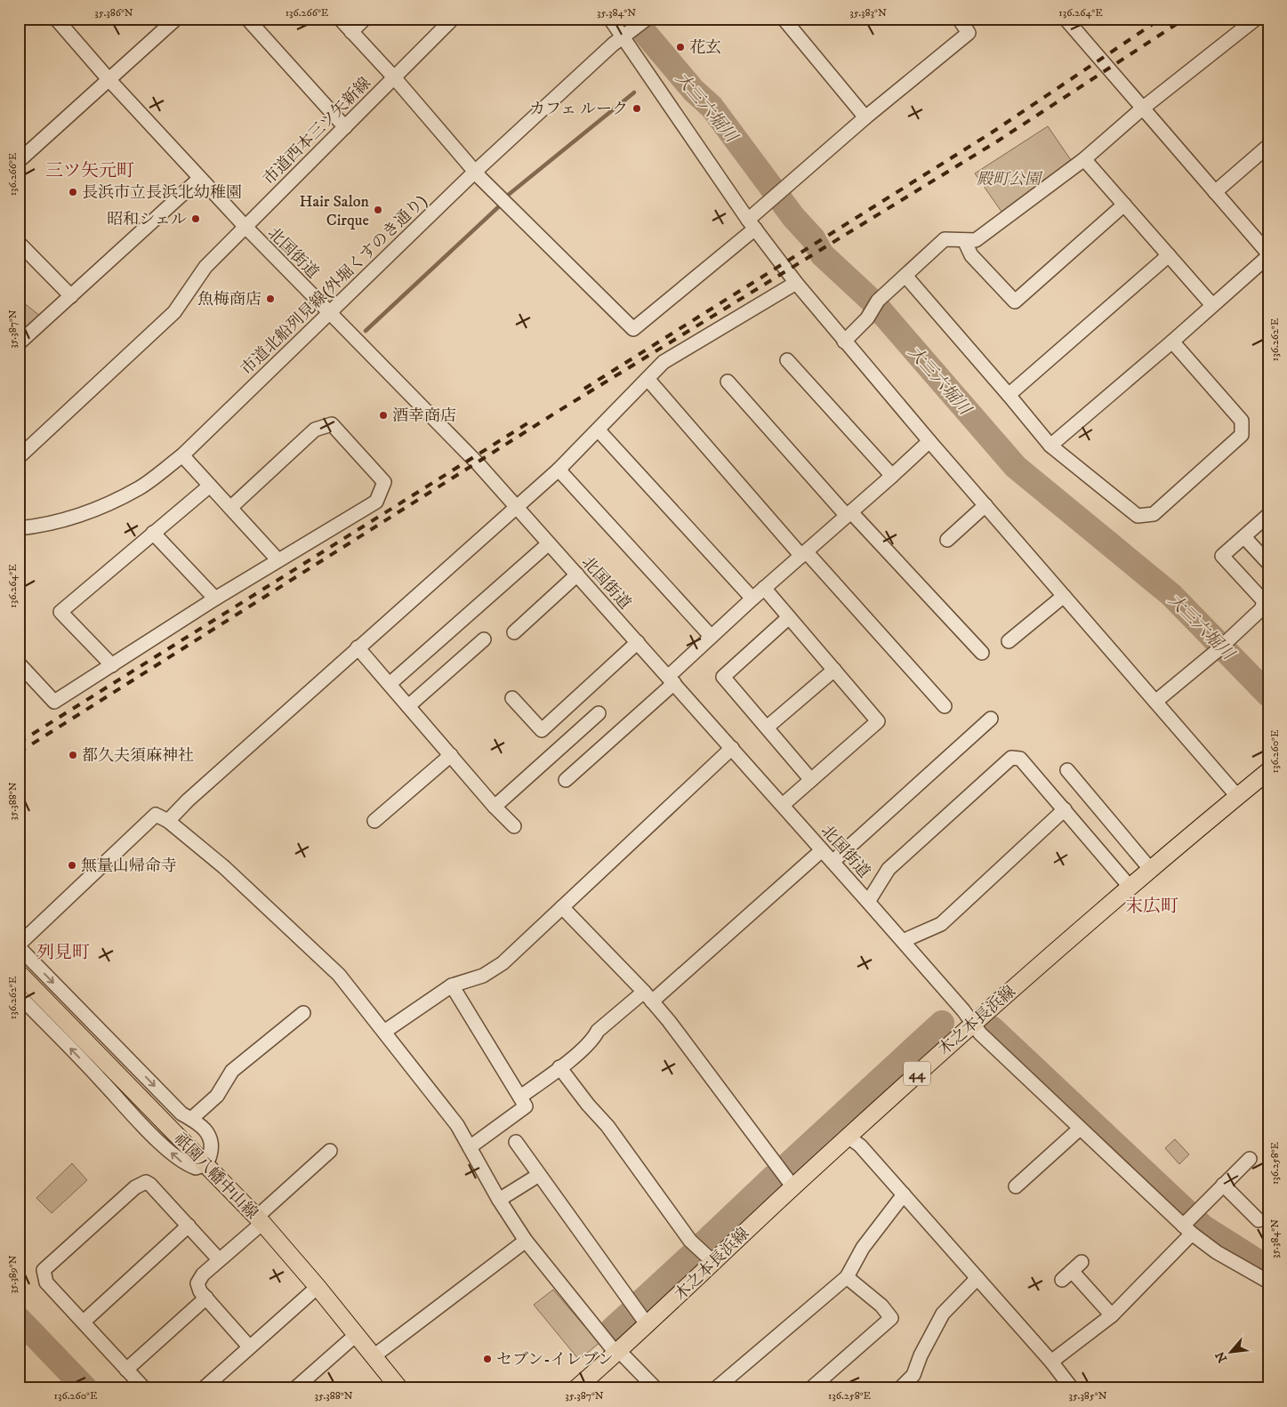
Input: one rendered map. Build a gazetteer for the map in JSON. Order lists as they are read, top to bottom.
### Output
{
  "streets": {
    "main road": ["木之本長浜線", "44", "祇園八幡中山線"],
    "street": ["市道西本三ツ矢新線", "北国街道", "市道北船列見線(外堀くすのき通り)"]
  },
  "crossings": [
    ["市道西本三ツ矢新線", "北国街道"],
    ["北国街道", "市道北船列見線(外堀くすのき通り)"],
    ["北国街道", "木之本長浜線"]
  ],
  "districts": ["三ツ矢元町", "末広町", "列見町"],
  "water": ["大三六堀川"],
  "parks": ["殿町公園"],
  "places": [
    "花玄",
    "カフェ ルーク",
    "長浜市立長浜北幼稚園",
    "Hair Salon Cirque",
    "昭和シェル",
    "魚梅商店",
    "酒幸商店",
    "都久夫須麻神社",
    "無量山帰命寺",
    "セブン-イレブン"
  ],
  "north": "bottom left",
  "coordinates": [
    "35.386°N",
    "136.266°E",
    "35.384°N",
    "35.383°N",
    "136.264°E",
    "35.387°N",
    "136.262°E",
    "136.260°E",
    "35.388°N",
    "136.258°E",
    "35.389°N",
    "35.385°N"
  ]
}
